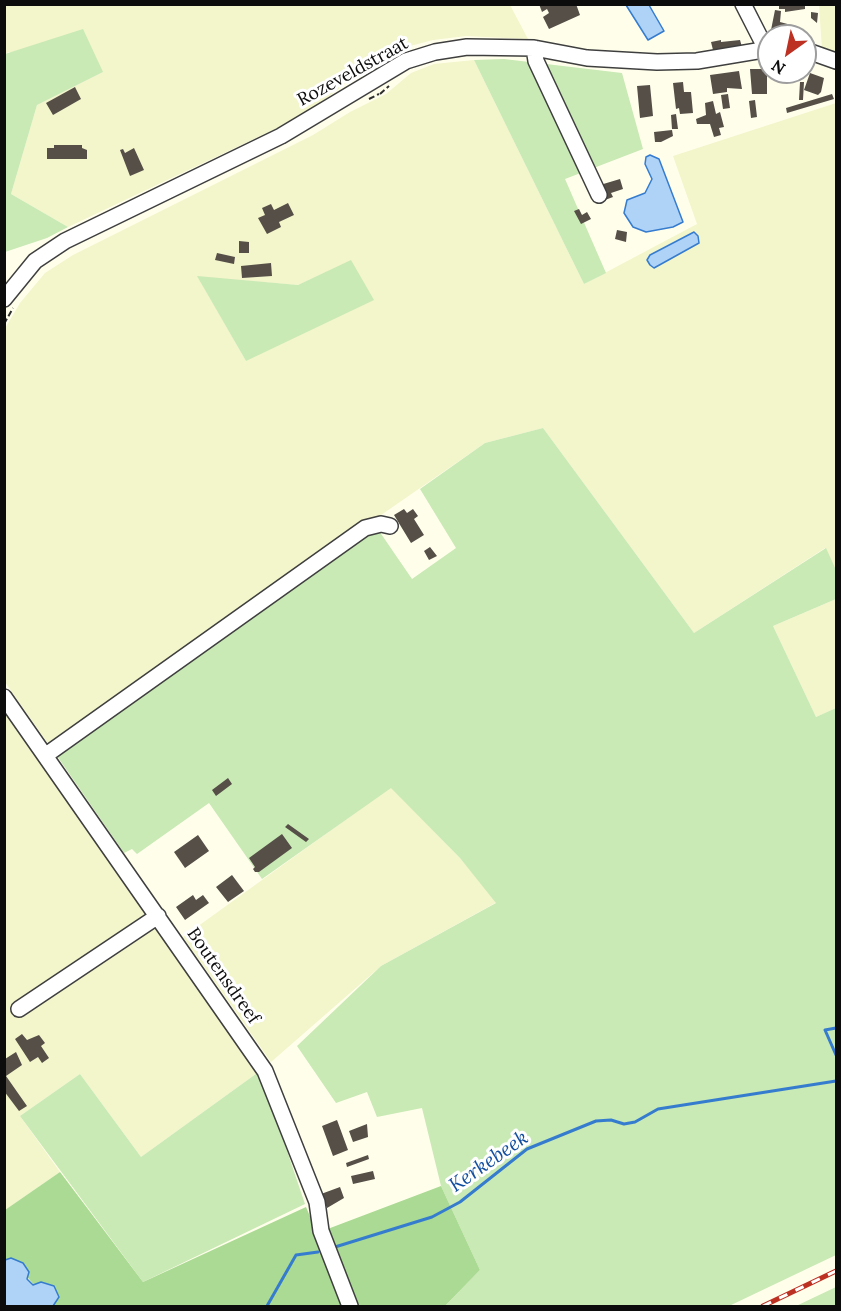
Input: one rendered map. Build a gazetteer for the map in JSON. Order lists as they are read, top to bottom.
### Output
{
  "streets": {
    "street": ["Rozeveldstraat", "Boutensdreef"]
  },
  "water": ["Kerkebeek"],
  "north": "bottom left"
}
